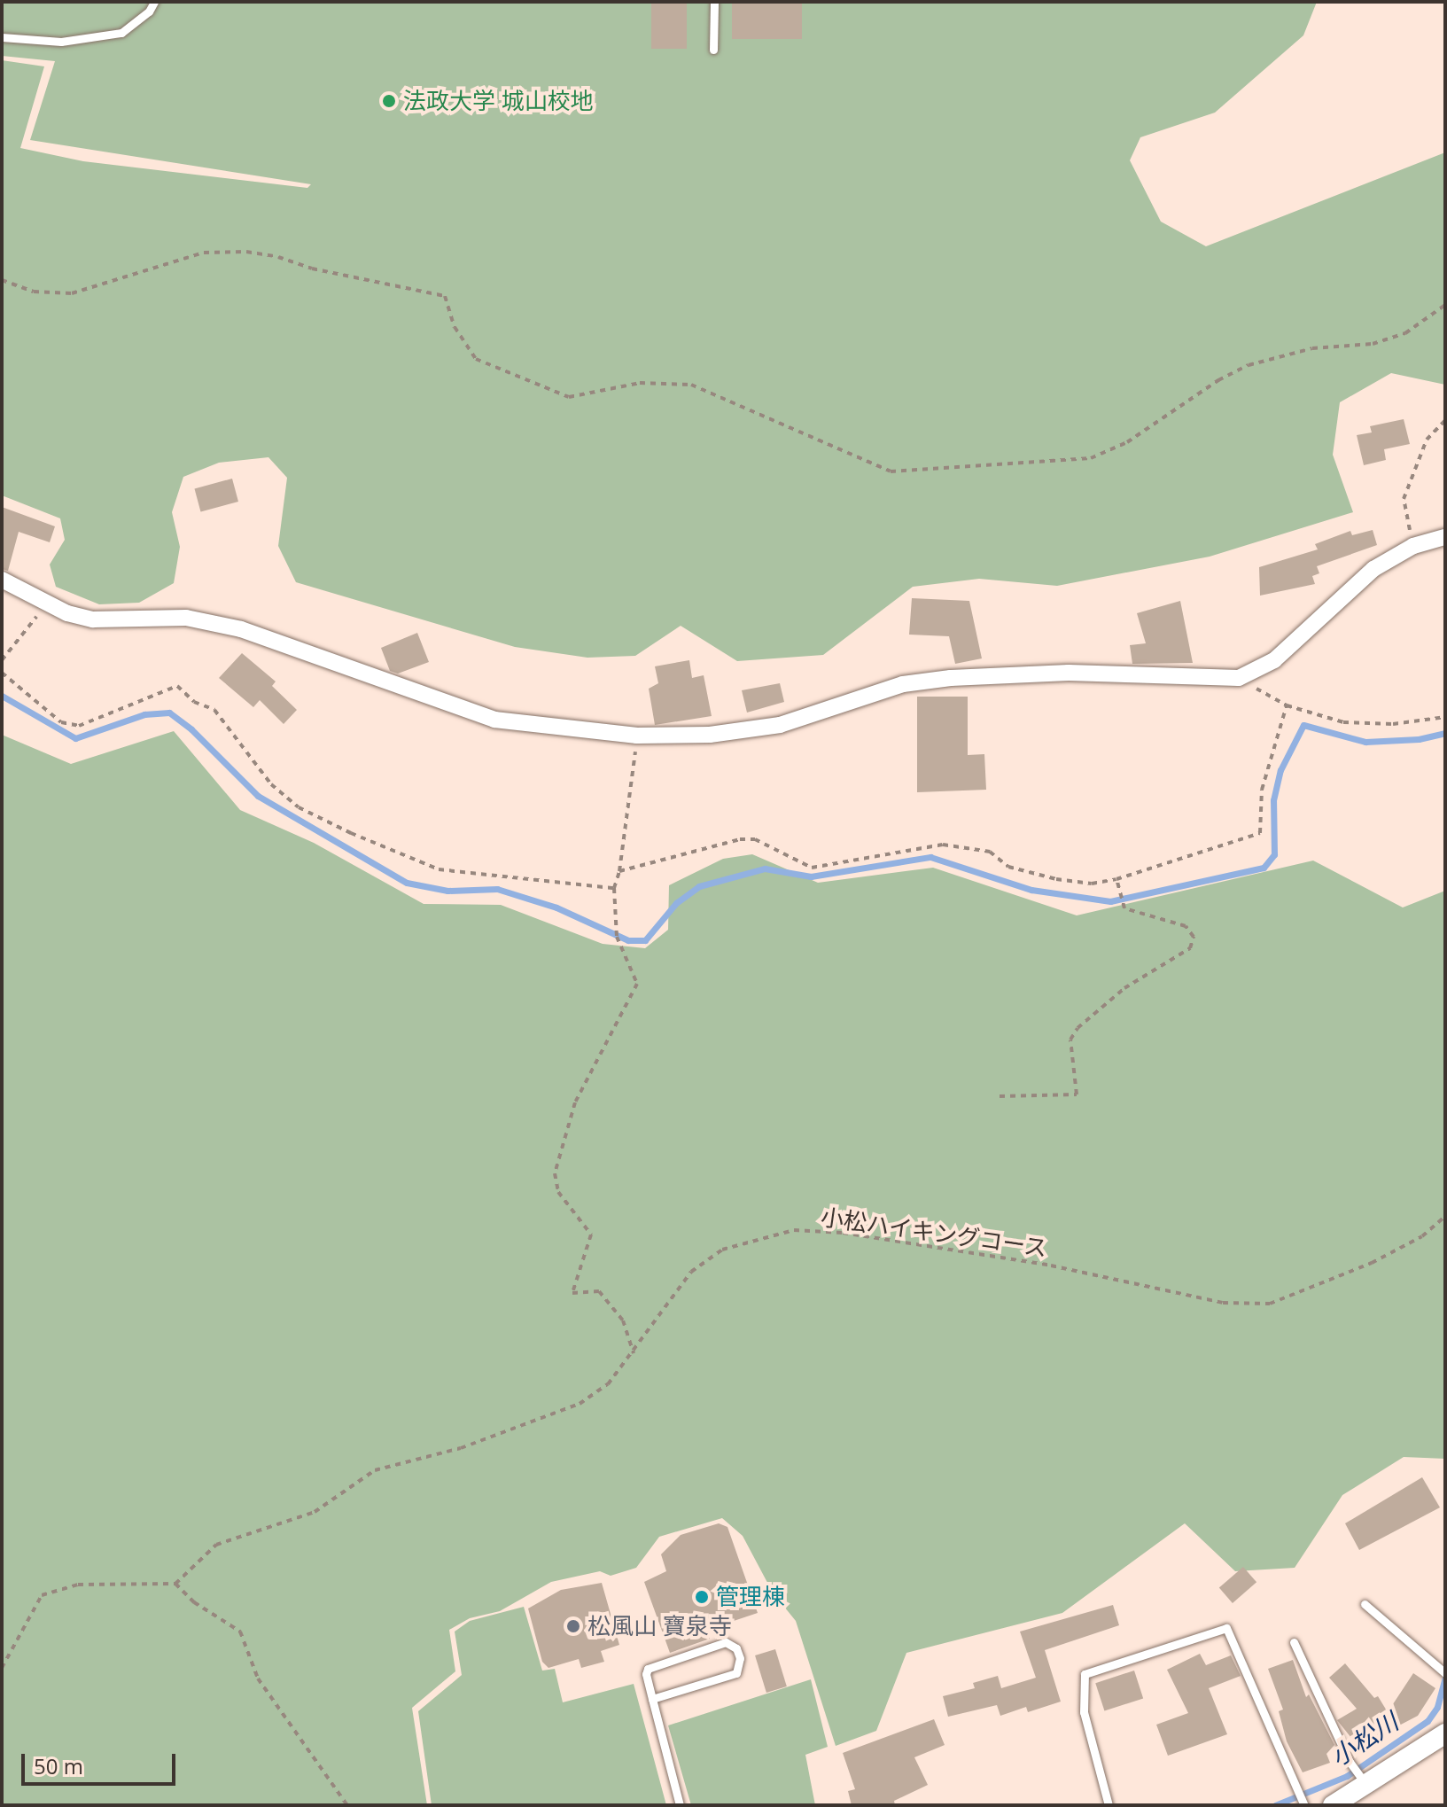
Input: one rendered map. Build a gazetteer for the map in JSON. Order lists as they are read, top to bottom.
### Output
{
  "streets": {
    "path": ["小松ハイキングコース"]
  },
  "water": ["小松川"],
  "places": ["法政大学 城山校地", "管理棟", "松風山 寶泉寺"],
  "scale_bar": "50 m"
}
